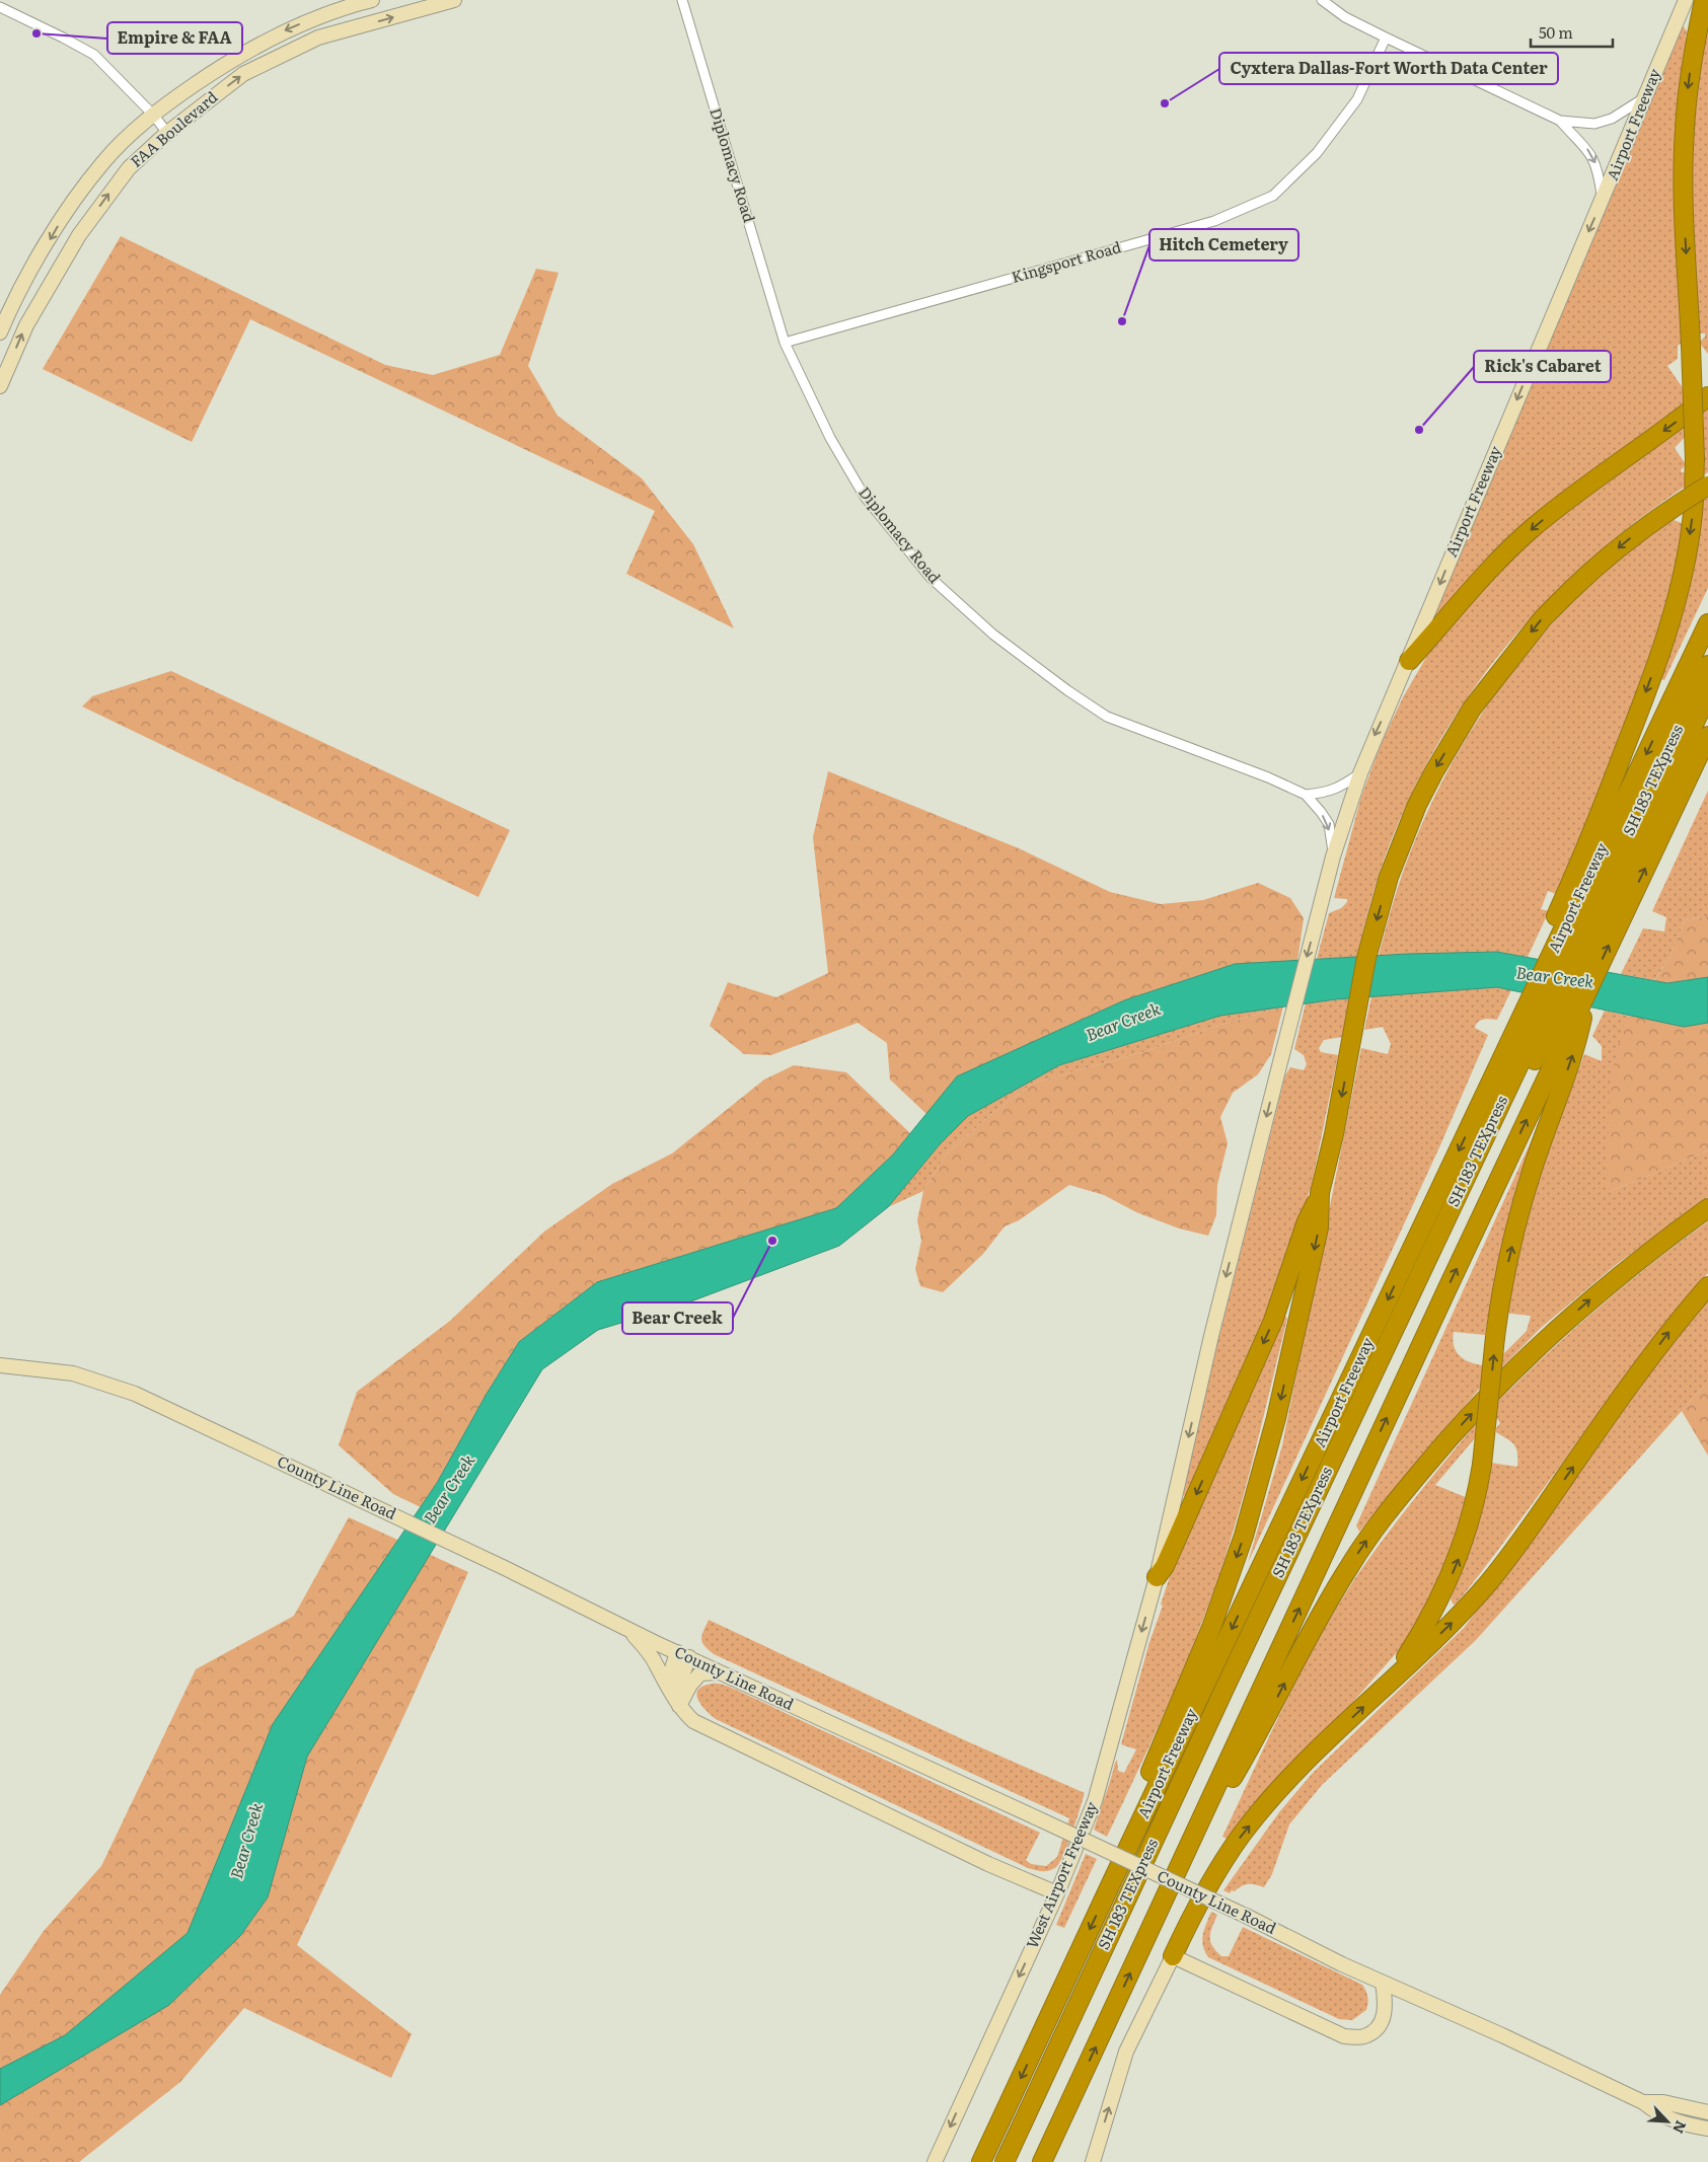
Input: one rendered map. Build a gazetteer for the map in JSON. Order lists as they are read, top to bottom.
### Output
{
  "streets": {
    "highway": ["Airport Freeway", "SH 183 TEXpress"],
    "main road": ["FAA Boulevard", "County Line Road", "West Airport Freeway"],
    "street": ["Diplomacy Road", "Kingsport Road"]
  },
  "crossings": [
    ["Airport Freeway", "Diplomacy Road"],
    ["Airport Freeway", "West Airport Freeway"],
    ["Diplomacy Road", "Kingsport Road"]
  ],
  "one_way": ["Airport Freeway", "West Airport Freeway"],
  "water": ["Bear Creek"],
  "places": [
    "Empire & FAA",
    "Cyxtera Dallas-Fort Worth Data Center",
    "Hitch Cemetery",
    "Rick's Cabaret",
    "Bear Creek"
  ],
  "scale_bar": "50 m",
  "north": "bottom right"
}
